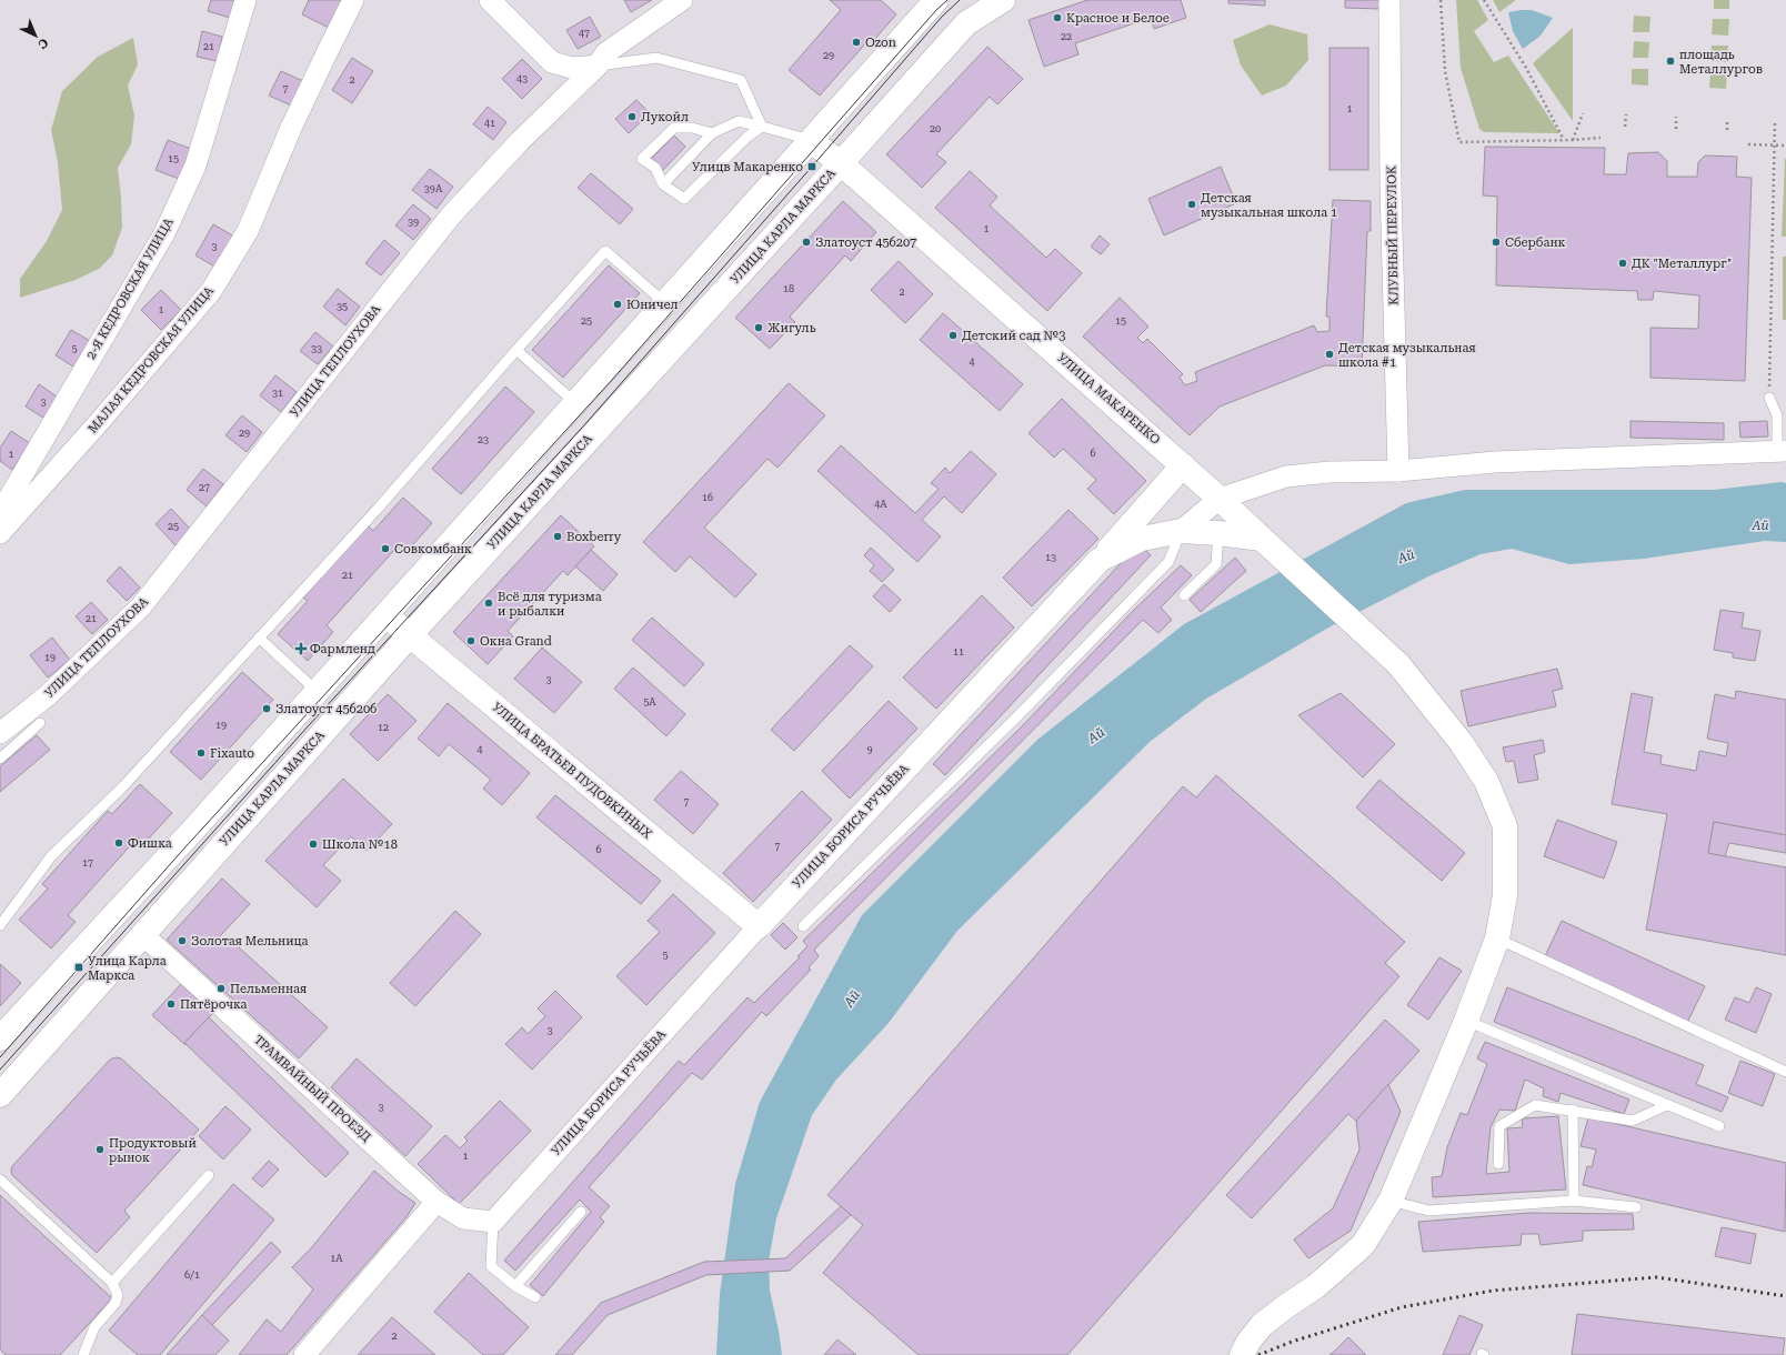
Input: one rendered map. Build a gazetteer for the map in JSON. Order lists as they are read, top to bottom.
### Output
{
  "streets": {
    "main road": [
      "УЛИЦА КАРЛА МАРКСА",
      "УЛИЦА МАКАРЕНКО",
      "УЛИЦА БРАТЬЕВ ПУДОВКИНЫХ",
      "УЛИЦА БОРИСА РУЧЬЁВА"
    ],
    "street": [
      "КЛУБНЫЙ ПЕРЕУЛОК",
      "2-Я КЕДРОВСКАЯ УЛИЦА",
      "МАЛАЯ КЕДРОВСКАЯ УЛИЦА",
      "УЛИЦА ТЕПЛОУХОВА",
      "ТРАМВАЙНЫЙ ПРОЕЗД"
    ]
  },
  "crossings": [
    ["УЛИЦА КАРЛА МАРКСА", "УЛИЦА МАКАРЕНКО"],
    ["УЛИЦА КАРЛА МАРКСА", "УЛИЦА БРАТЬЕВ ПУДОВКИНЫХ"],
    ["УЛИЦА КАРЛА МАРКСА", "ТРАМВАЙНЫЙ ПРОЕЗД"],
    ["УЛИЦА МАКАРЕНКО", "УЛИЦА БОРИСА РУЧЬЁВА"],
    ["УЛИЦА БРАТЬЕВ ПУДОВКИНЫХ", "УЛИЦА БОРИСА РУЧЬЁВА"],
    ["УЛИЦА БОРИСА РУЧЬЁВА", "ТРАМВАЙНЫЙ ПРОЕЗД"]
  ],
  "water": ["Ай"],
  "places": {
    "other": [
      "Красное и Белое",
      "Ozon",
      "площадь Металлургов",
      "Лукойл",
      "Детская музыкальная школа 1",
      "Златоуст 456207",
      "Сбербанк",
      "ДК \"Металлург\"",
      "Юничел",
      "Жигуль",
      "Детский сад №3",
      "Детская музыкальная школа #1",
      "Boxberry",
      "Совкомбанк",
      "Всё для туризма и рыбалки",
      "Окна Grand",
      "Златоуст 456206",
      "Fixauto",
      "Фишка",
      "Школа №18",
      "Золотая Мельница",
      "Пельменная",
      "Пятёрочка",
      "Продуктовый рынок"
    ],
    "transit": ["Улицв Макаренко", "Улица Карла Маркса"],
    "health": ["Фармленд"]
  },
  "house_numbers": [
    "47",
    "22",
    "21",
    "29",
    "43",
    "2",
    "7",
    "1",
    "41",
    "20",
    "15",
    "39А",
    "39",
    "1",
    "3",
    "18",
    "2",
    "35",
    "1",
    "25",
    "15",
    "5",
    "33",
    "4",
    "31",
    "3",
    "29",
    "23",
    "6",
    "1",
    "27",
    "16",
    "4А",
    "25",
    "13",
    "21",
    "21",
    "11",
    "19",
    "3",
    "5А",
    "19",
    "12",
    "4",
    "9",
    "7",
    "7",
    "6",
    "17",
    "5",
    "3",
    "3",
    "1",
    "1А",
    "6/1",
    "2"
  ],
  "north": "bottom right"
}
